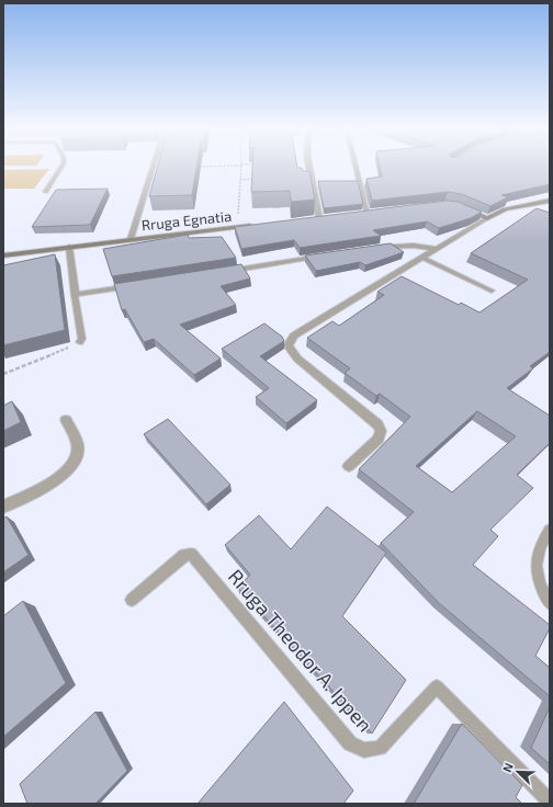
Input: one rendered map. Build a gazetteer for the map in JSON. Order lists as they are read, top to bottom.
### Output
{
  "streets": {
    "street": ["Rruga Egnatia"],
    "lane": ["Rruga Theodor A. Ippen"]
  },
  "north": "top left"
}
